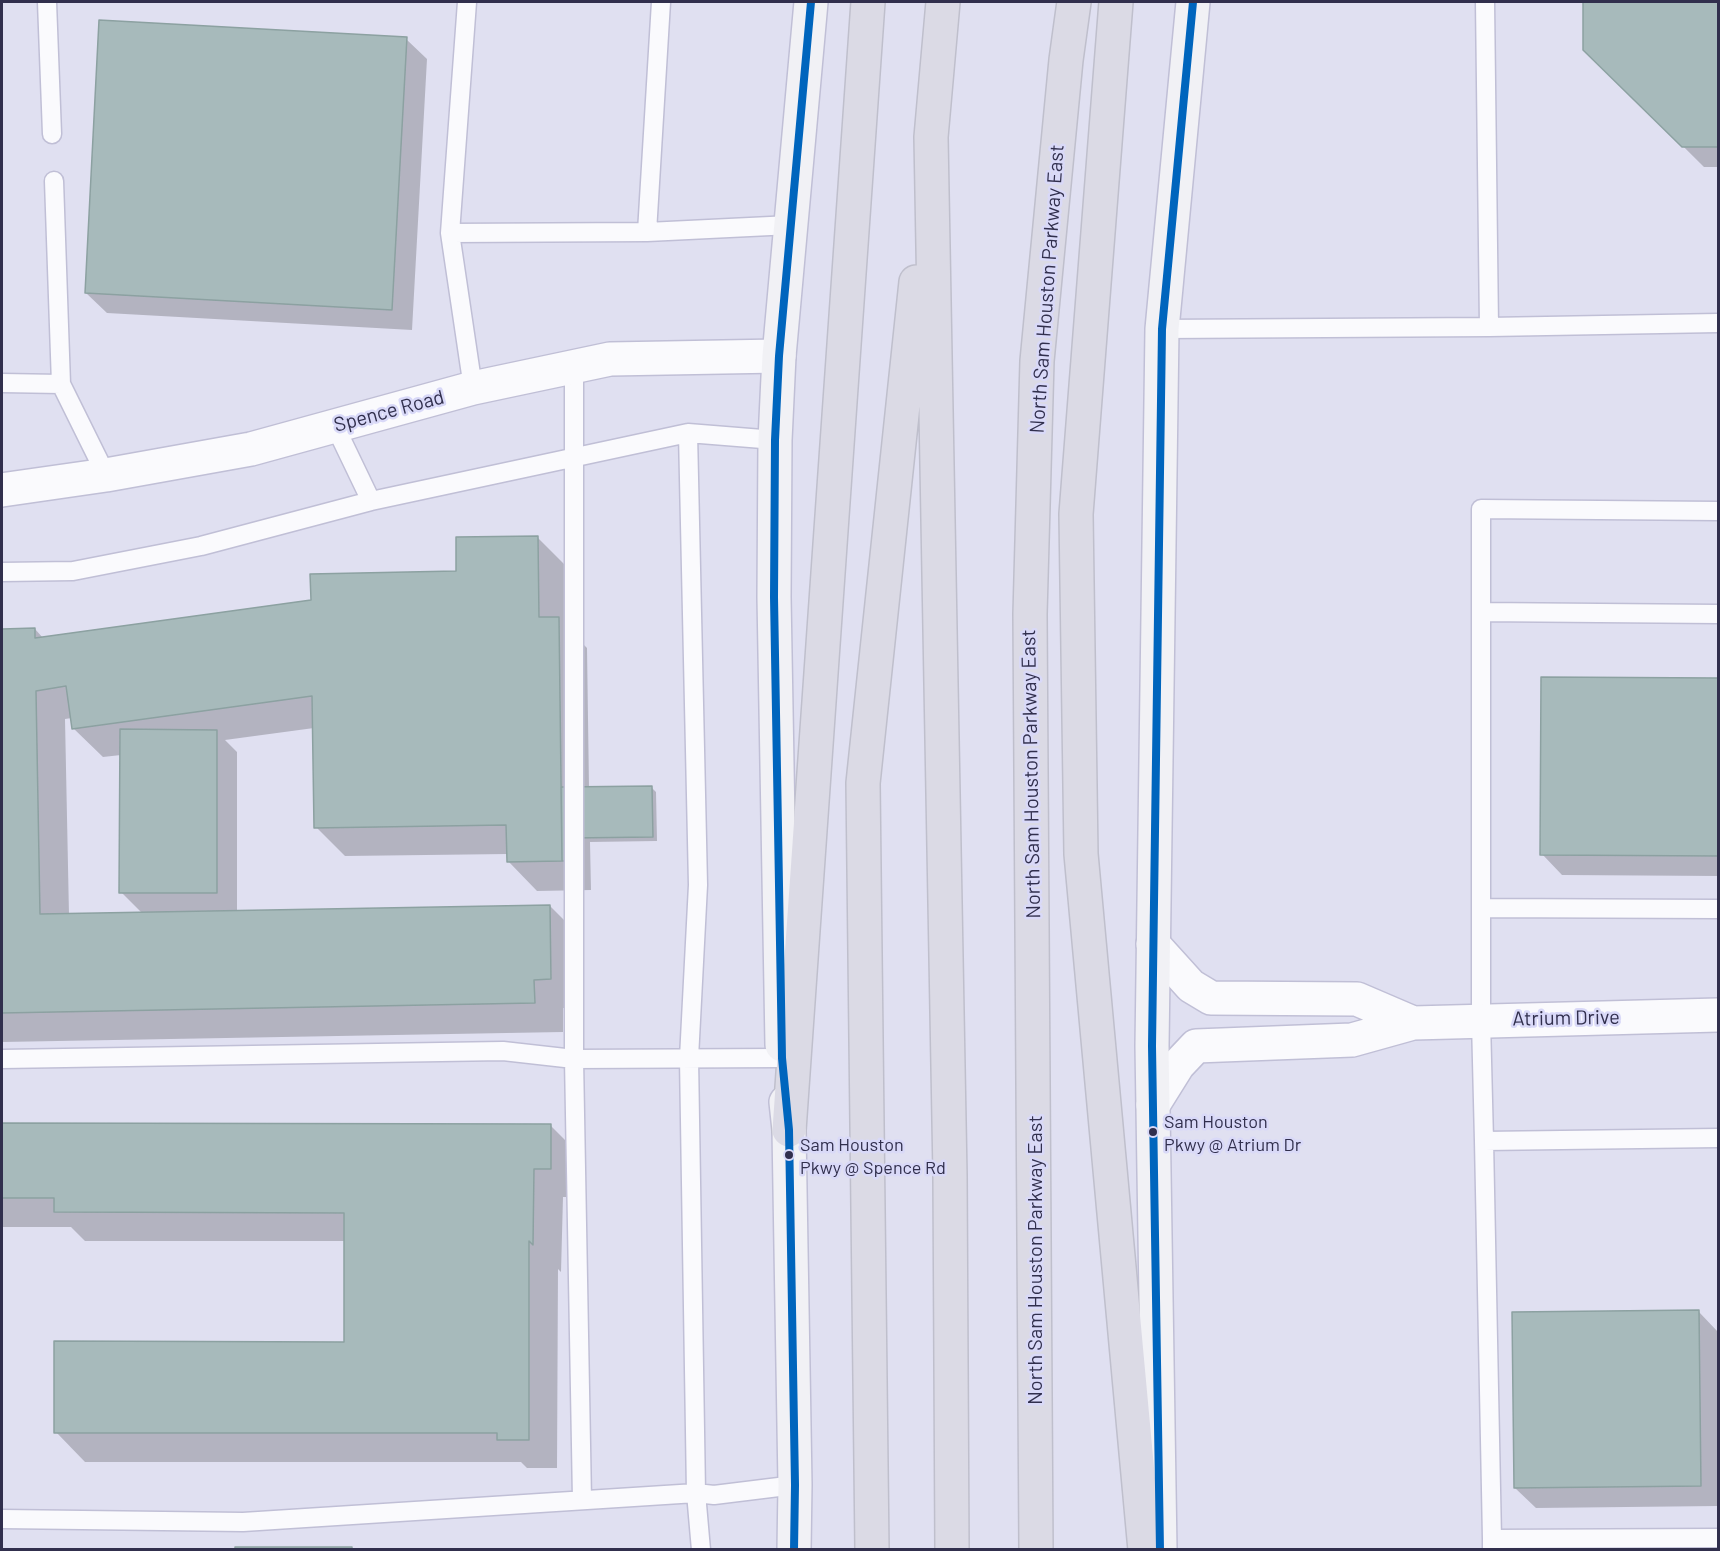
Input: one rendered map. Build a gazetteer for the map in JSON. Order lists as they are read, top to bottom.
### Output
{
  "streets": {
    "highway": ["North Sam Houston Parkway East"],
    "street": ["Spence Road", "Atrium Drive"]
  },
  "places": ["Sam Houston Pkwy @ Atrium Dr", "Sam Houston Pkwy @ Spence Rd"]
}
